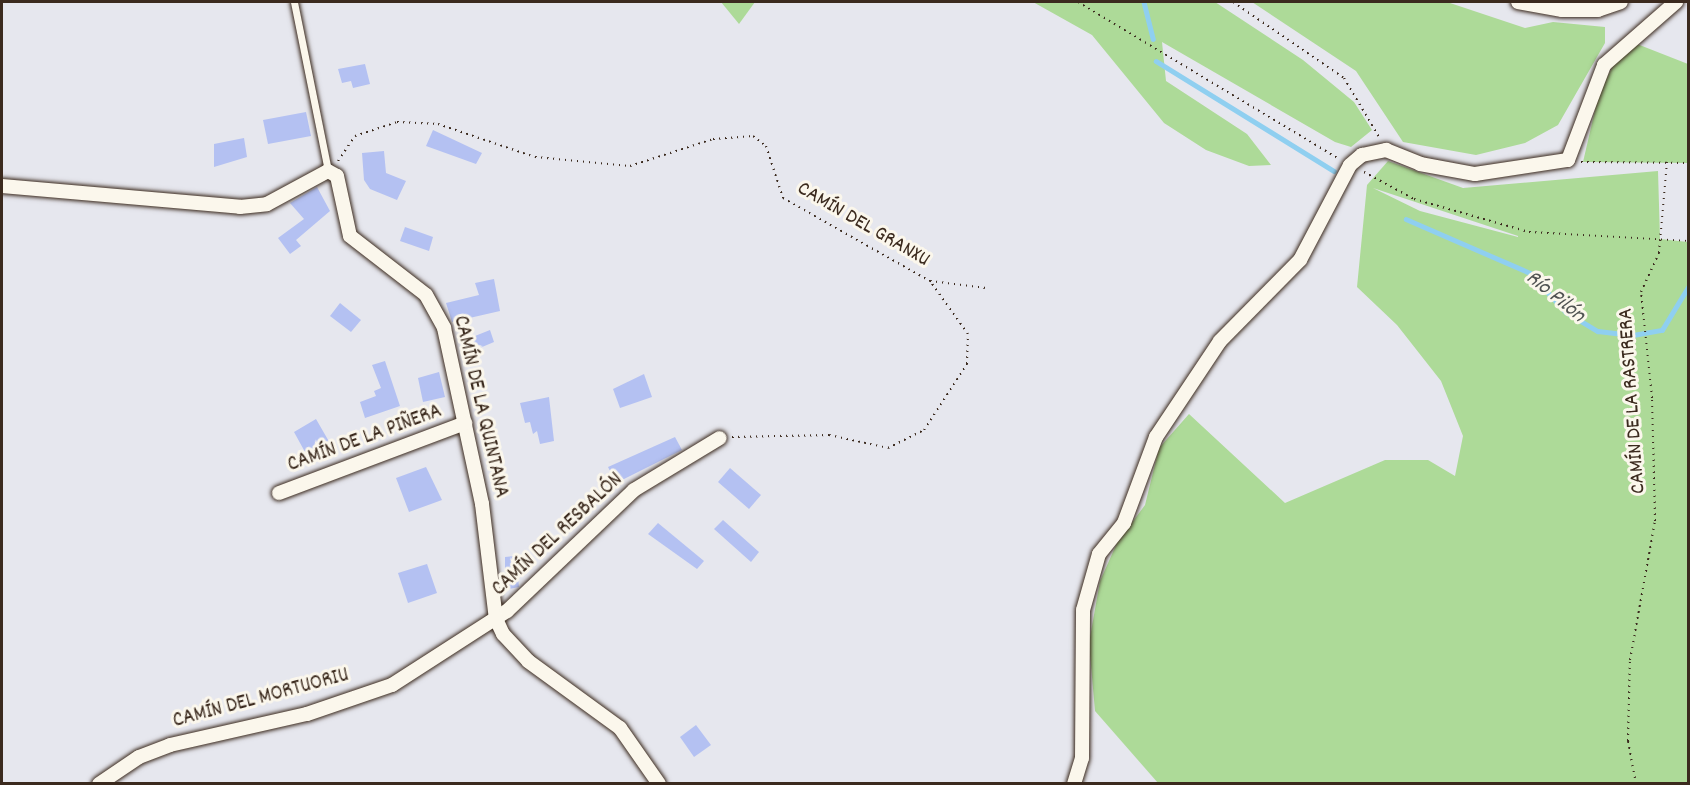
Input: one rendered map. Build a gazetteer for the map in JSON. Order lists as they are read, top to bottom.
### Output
{
  "streets": {
    "street": [
      "CAMÍN DE LA QUINTANA",
      "CAMÍN DE LA PIÑERA",
      "CAMÍN DEL RESBALÓN",
      "CAMÍN DEL MORTUORIU"
    ],
    "path": ["CAMÍN DEL GRANXU", "CAMÍN DE LA RASTRERA"]
  },
  "crossings": [
    ["CAMÍN DEL GRANXU", "CAMÍN DE LA QUINTANA"],
    ["CAMÍN DE LA QUINTANA", "CAMÍN DE LA PIÑERA"],
    ["CAMÍN DE LA QUINTANA", "CAMÍN DEL RESBALÓN"],
    ["CAMÍN DE LA QUINTANA", "CAMÍN DEL MORTUORIU"],
    ["CAMÍN DEL RESBALÓN", "CAMÍN DEL MORTUORIU"]
  ],
  "water": ["Río Pilón"]
}
